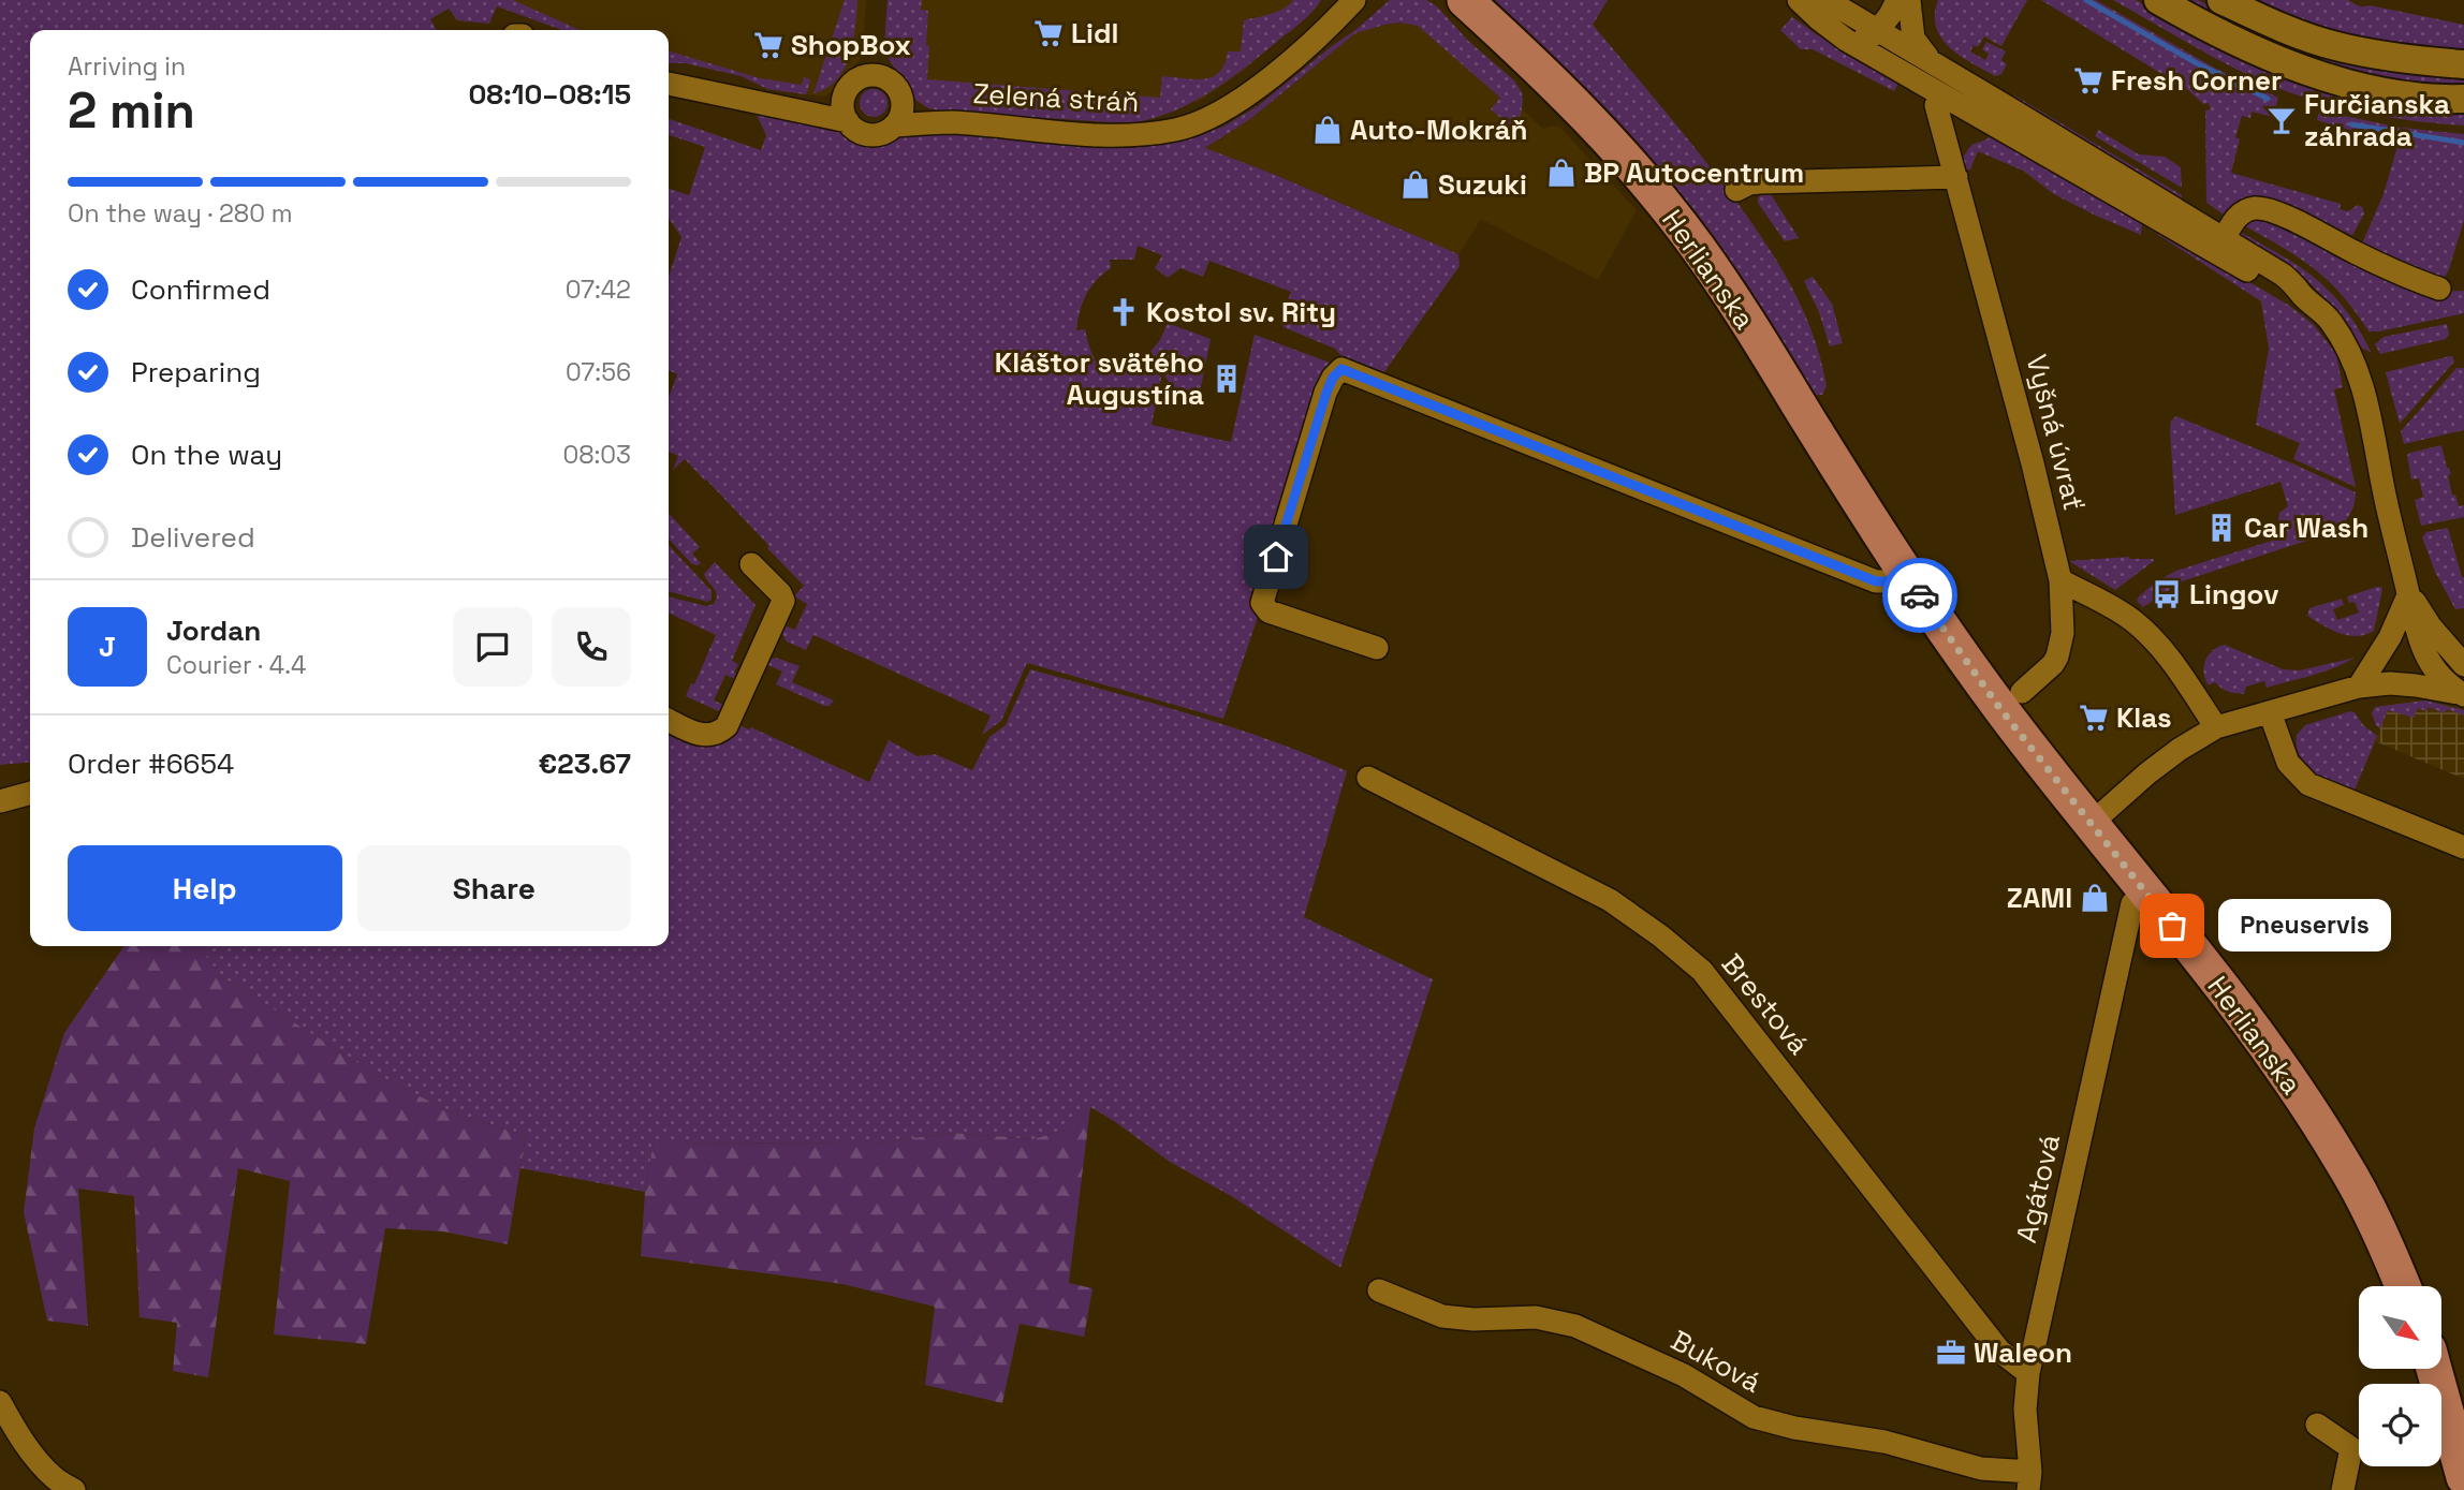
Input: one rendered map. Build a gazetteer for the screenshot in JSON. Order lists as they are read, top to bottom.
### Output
{
  "streets": {
    "main road": ["Herlianska"],
    "street": [
      "Zelená stráň",
      "Vyšná úvrať",
      "Brestová",
      "Agátová",
      "Buková"
    ]
  },
  "crossings": [
    ["Brestová", "Agátová"],
    ["Agátová", "Buková"]
  ],
  "places": {
    "supermarket": [
      "Lidl",
      "ShopBox",
      "Fresh Corner",
      "Klas"
    ],
    "bar": ["Furčianska záhrada"],
    "shop": [
      "Auto-Mokráň",
      "BP Autocentrum",
      "Suzuki",
      "ZAMI"
    ],
    "church": ["Kostol sv. Rity"],
    "building": ["Kláštor svätého Augustína", "Car Wash"],
    "bus stop": ["Lingov"],
    "other": ["Pneuservis"],
    "office": ["Waleon"]
  },
  "north": "bottom right",
  "page": {
    "heading": ["2 min", "Arriving in", "08:10–08:15"],
    "panel": [
      "Jordan",
      "Courier · 4.4",
      "Order #6654",
      "€23.67"
    ],
    "bar": "On the way · 280 m",
    "list": [
      ["Confirmed", "07:42"],
      ["Preparing", "07:56"],
      ["On the way", "08:03"],
      "Delivered"
    ],
    "round": "J",
    "buttons": ["Help", "Share"],
    "bubble": "Pneuservis"
  }
}
